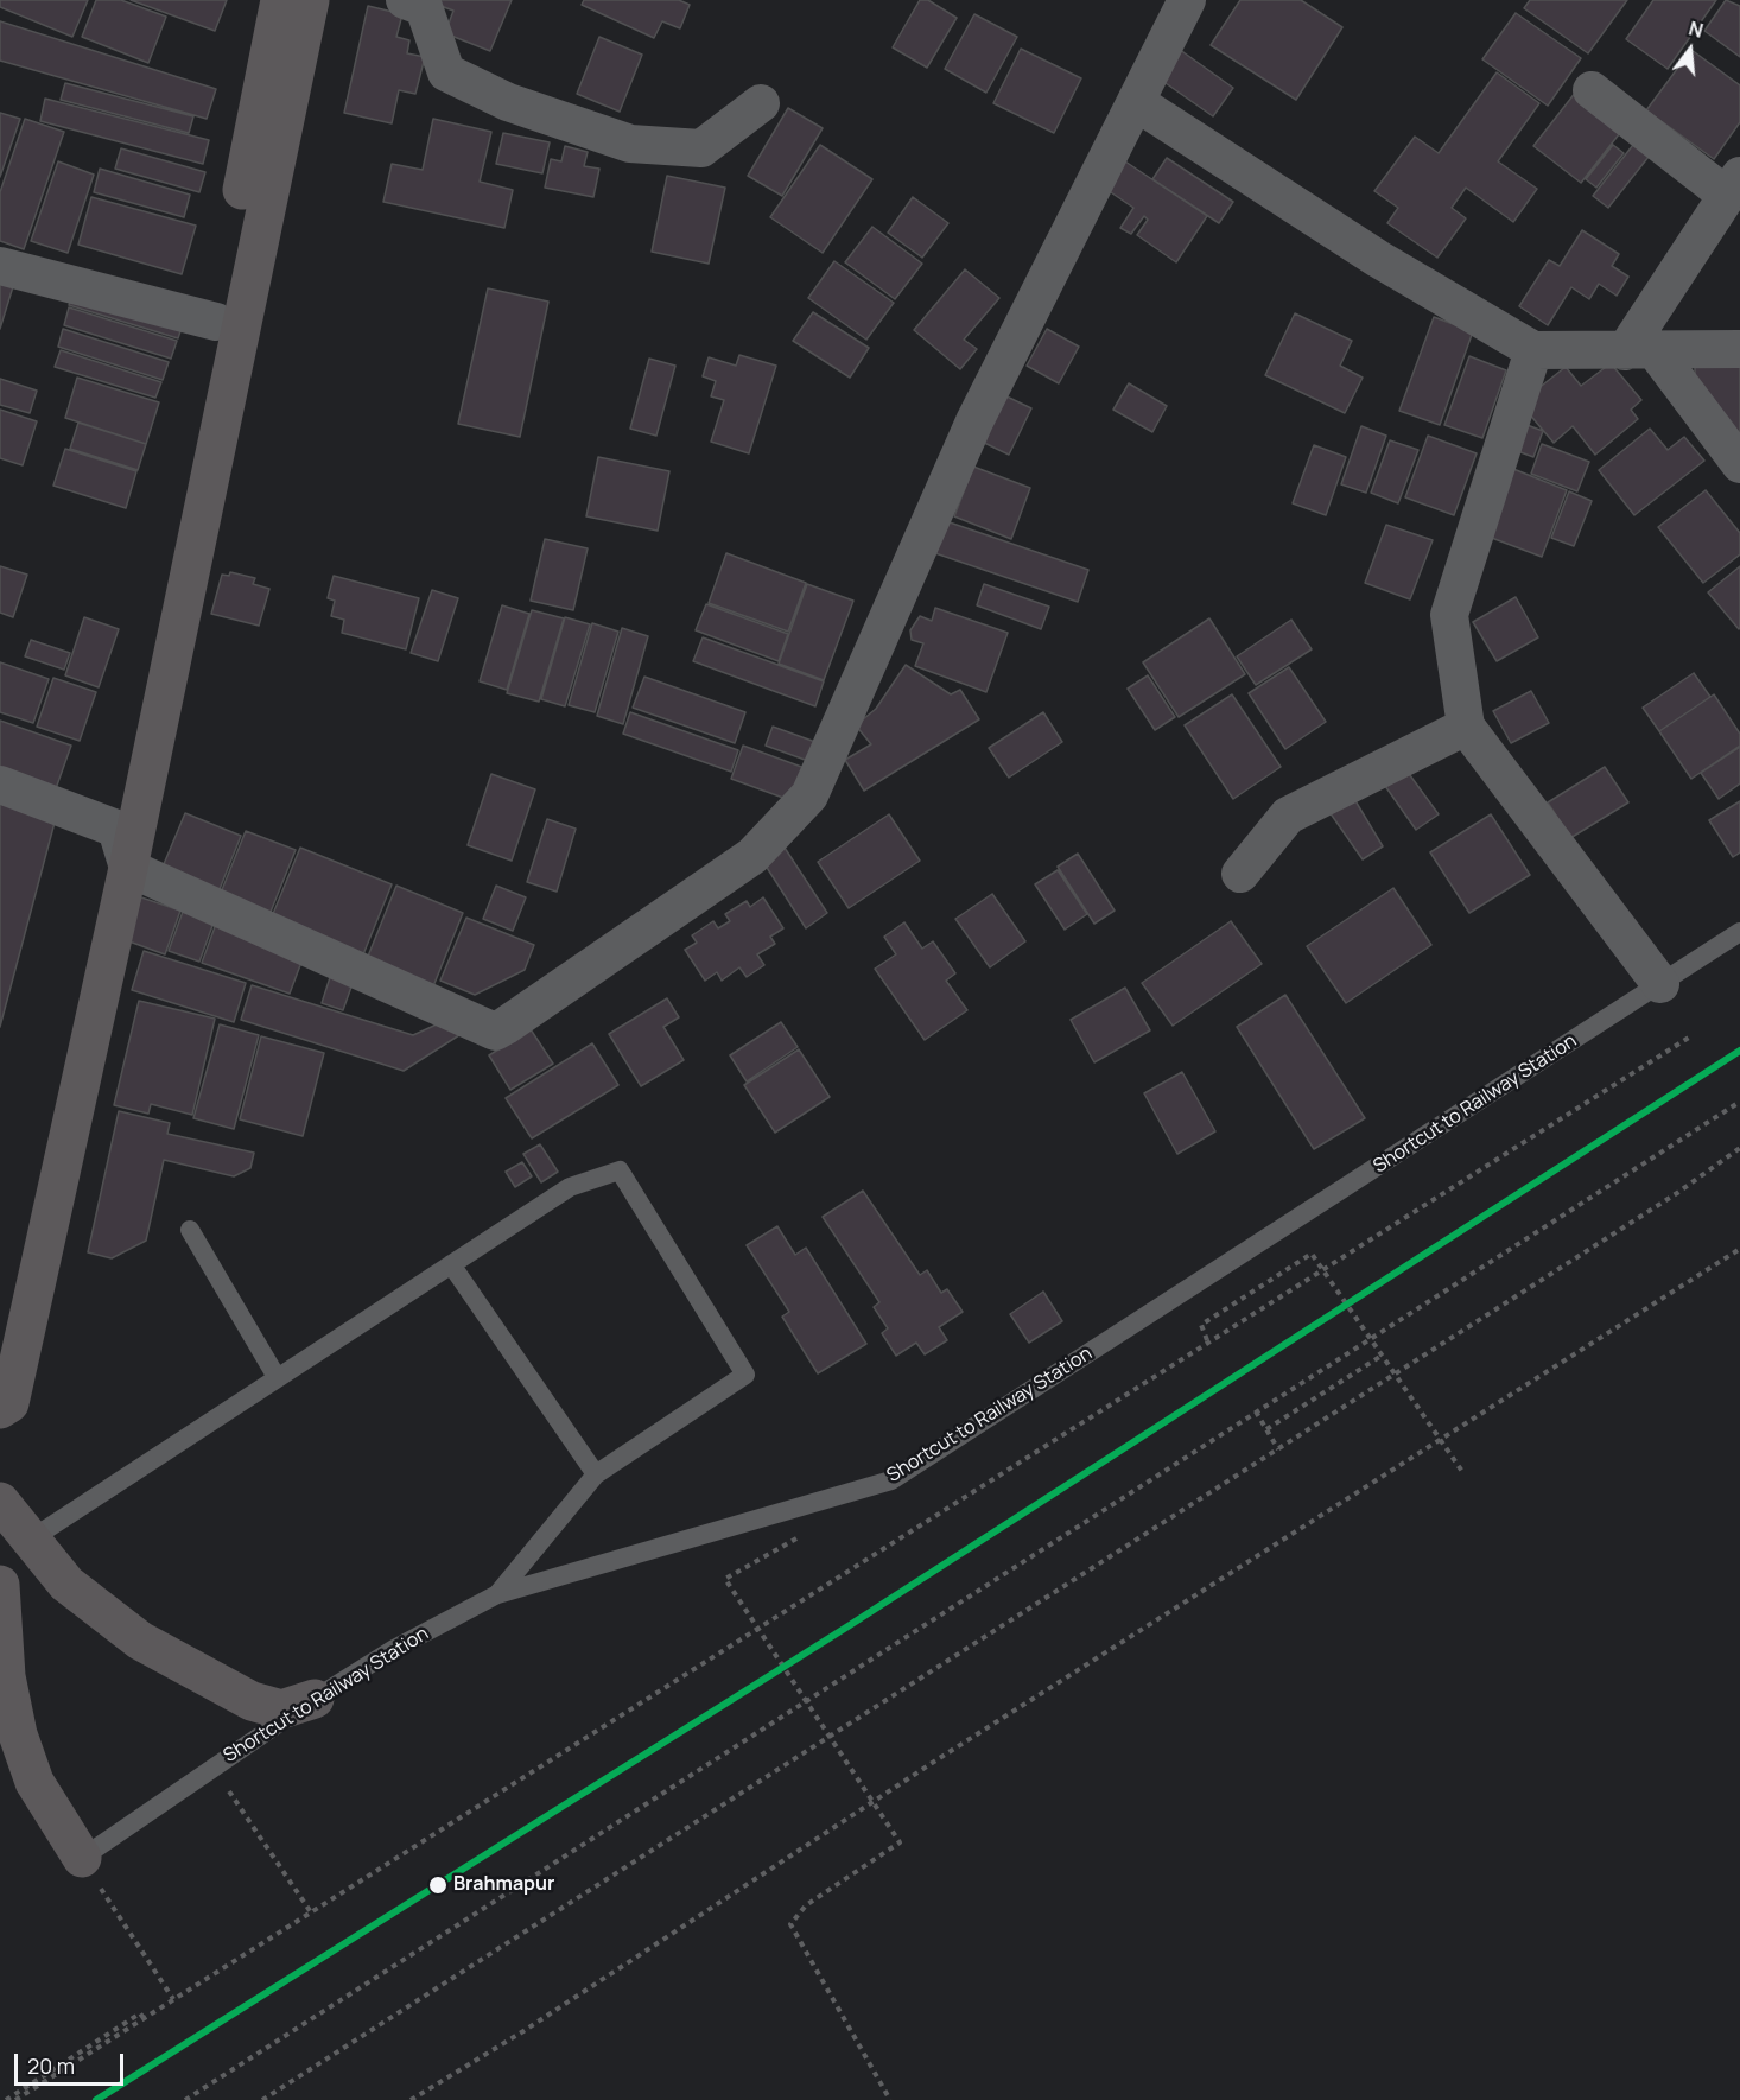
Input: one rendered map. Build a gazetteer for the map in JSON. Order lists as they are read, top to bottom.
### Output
{
  "streets": {
    "lane": ["Shortcut to Railway Station"]
  },
  "places": ["Brahmapur"],
  "scale_bar": "20 m",
  "north": "top"
}
